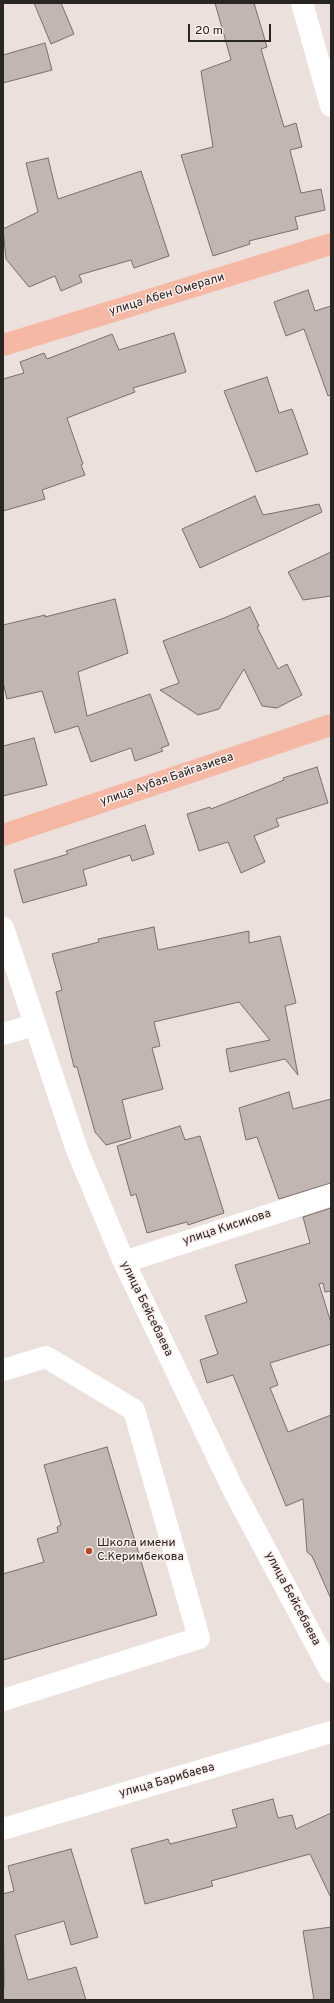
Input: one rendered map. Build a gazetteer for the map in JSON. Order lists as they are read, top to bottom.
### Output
{
  "streets": {
    "main road": ["улица Абен Омерали", "улица Аубая Байгазиева"],
    "street": ["улица Кисикова", "улица Бейсебаева", "улица Барибаева"]
  },
  "crossings": [
    ["улица Кисикова", "улица Бейсебаева"]
  ],
  "places": ["Школа имени С.Керимбекова"],
  "scale_bar": "20 m"
}
